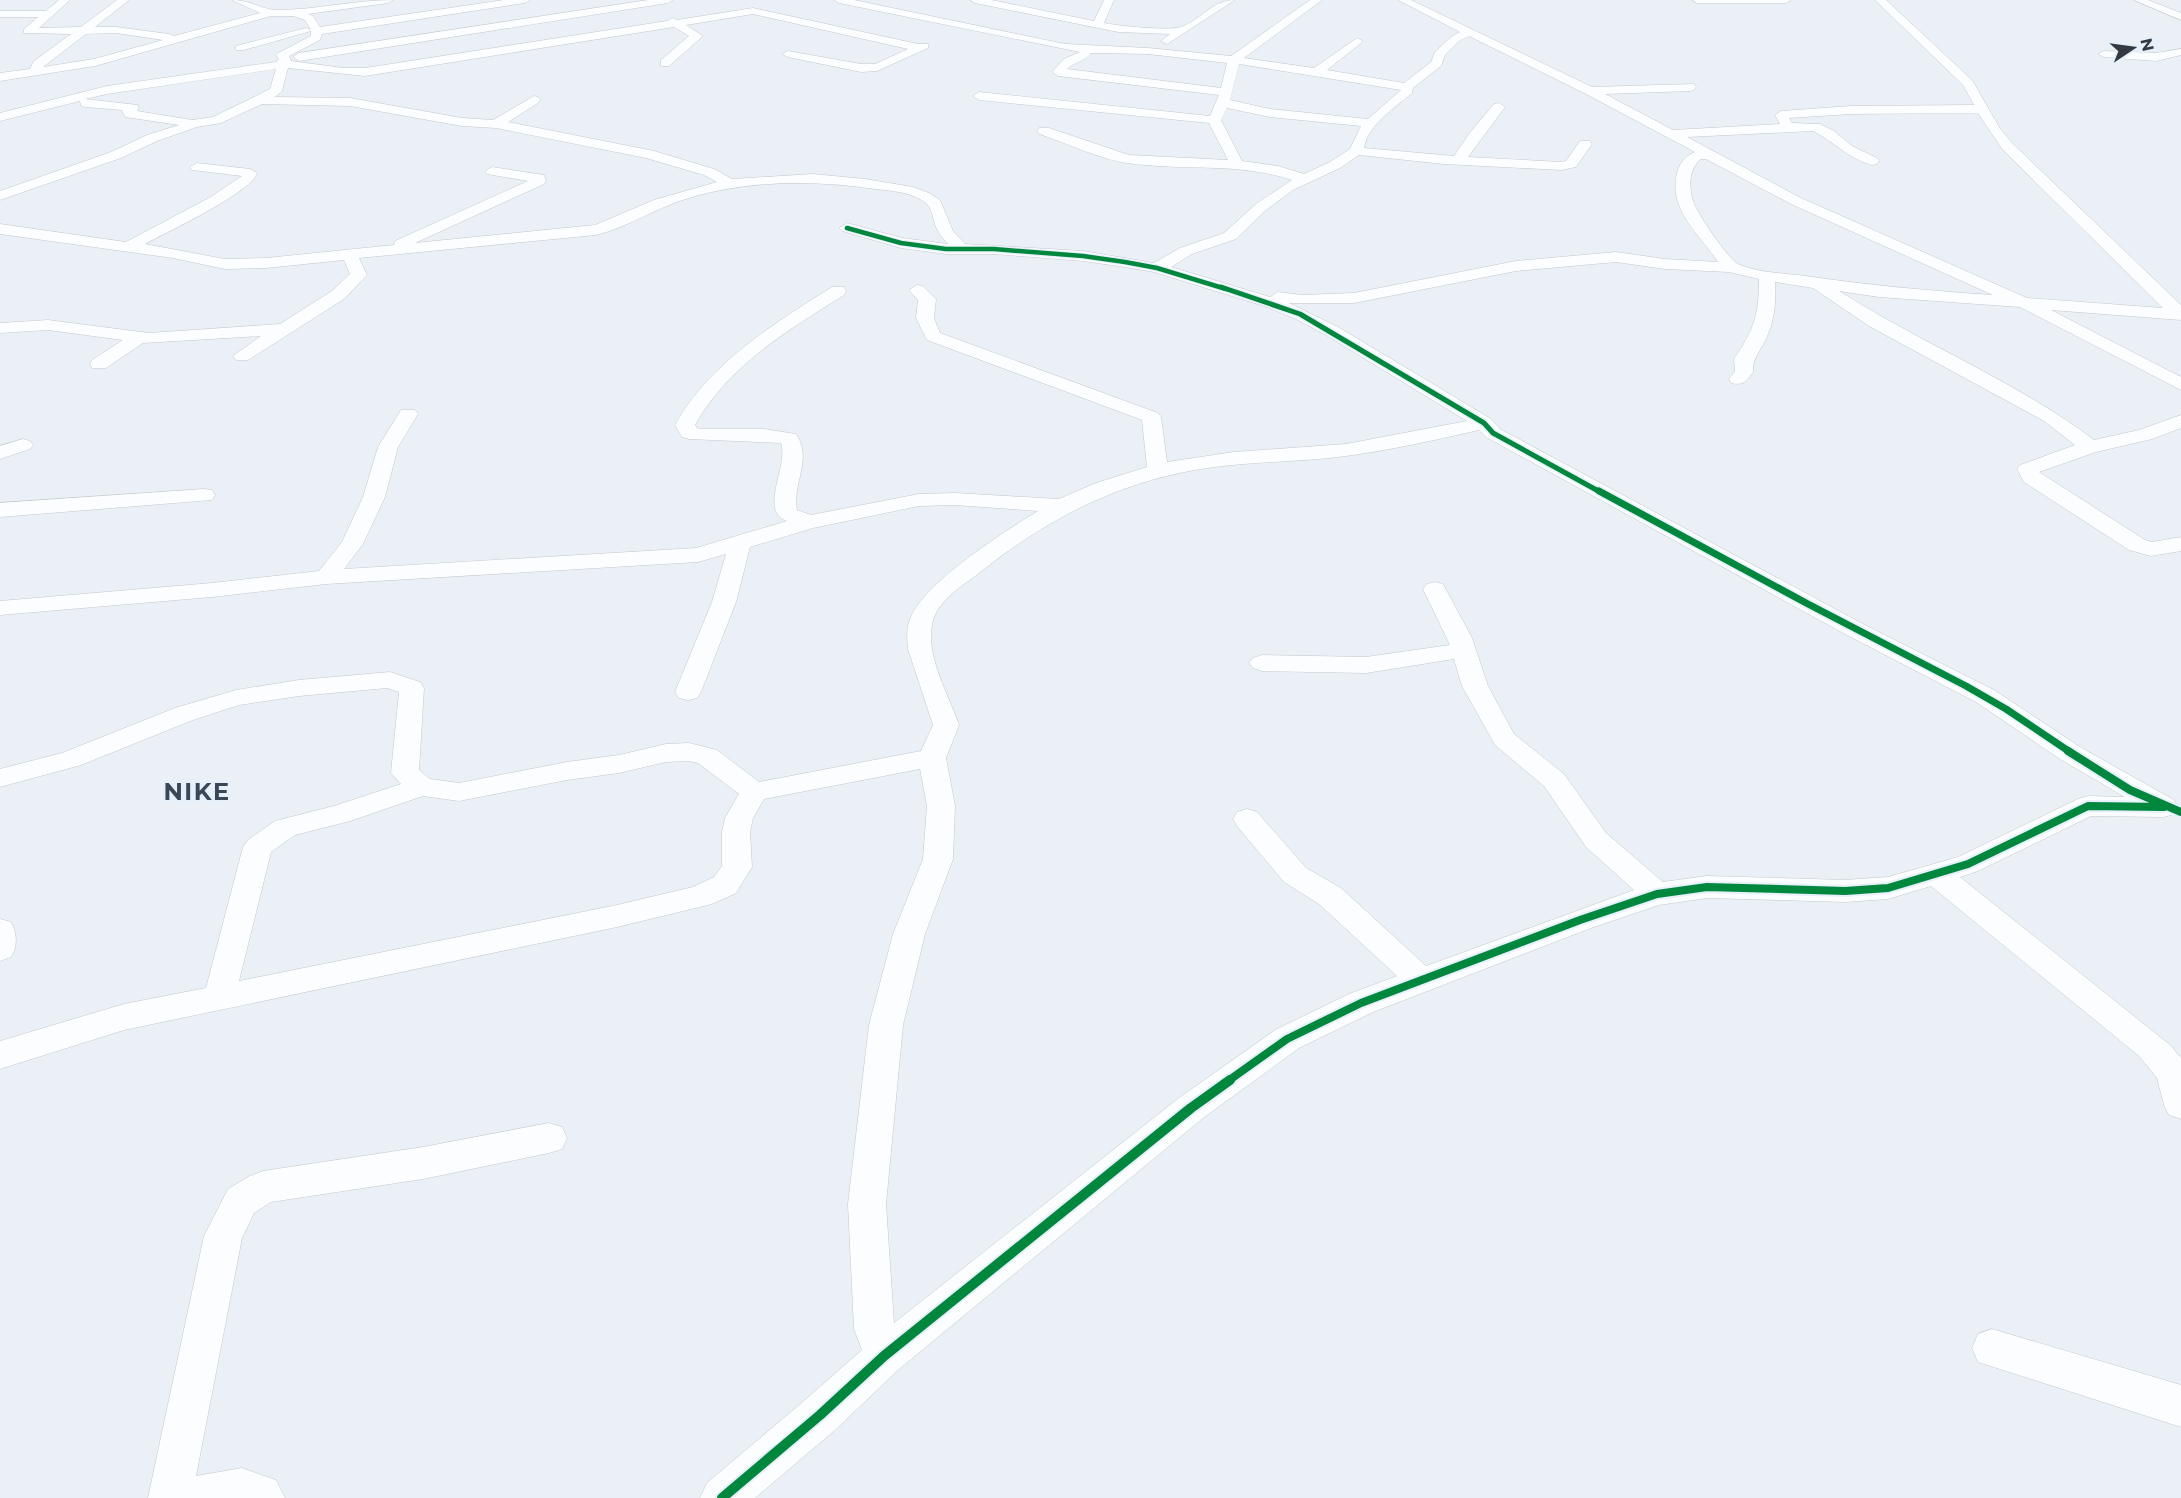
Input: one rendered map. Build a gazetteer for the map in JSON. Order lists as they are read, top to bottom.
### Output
{
  "districts": ["NIKE"],
  "north": "right"
}
